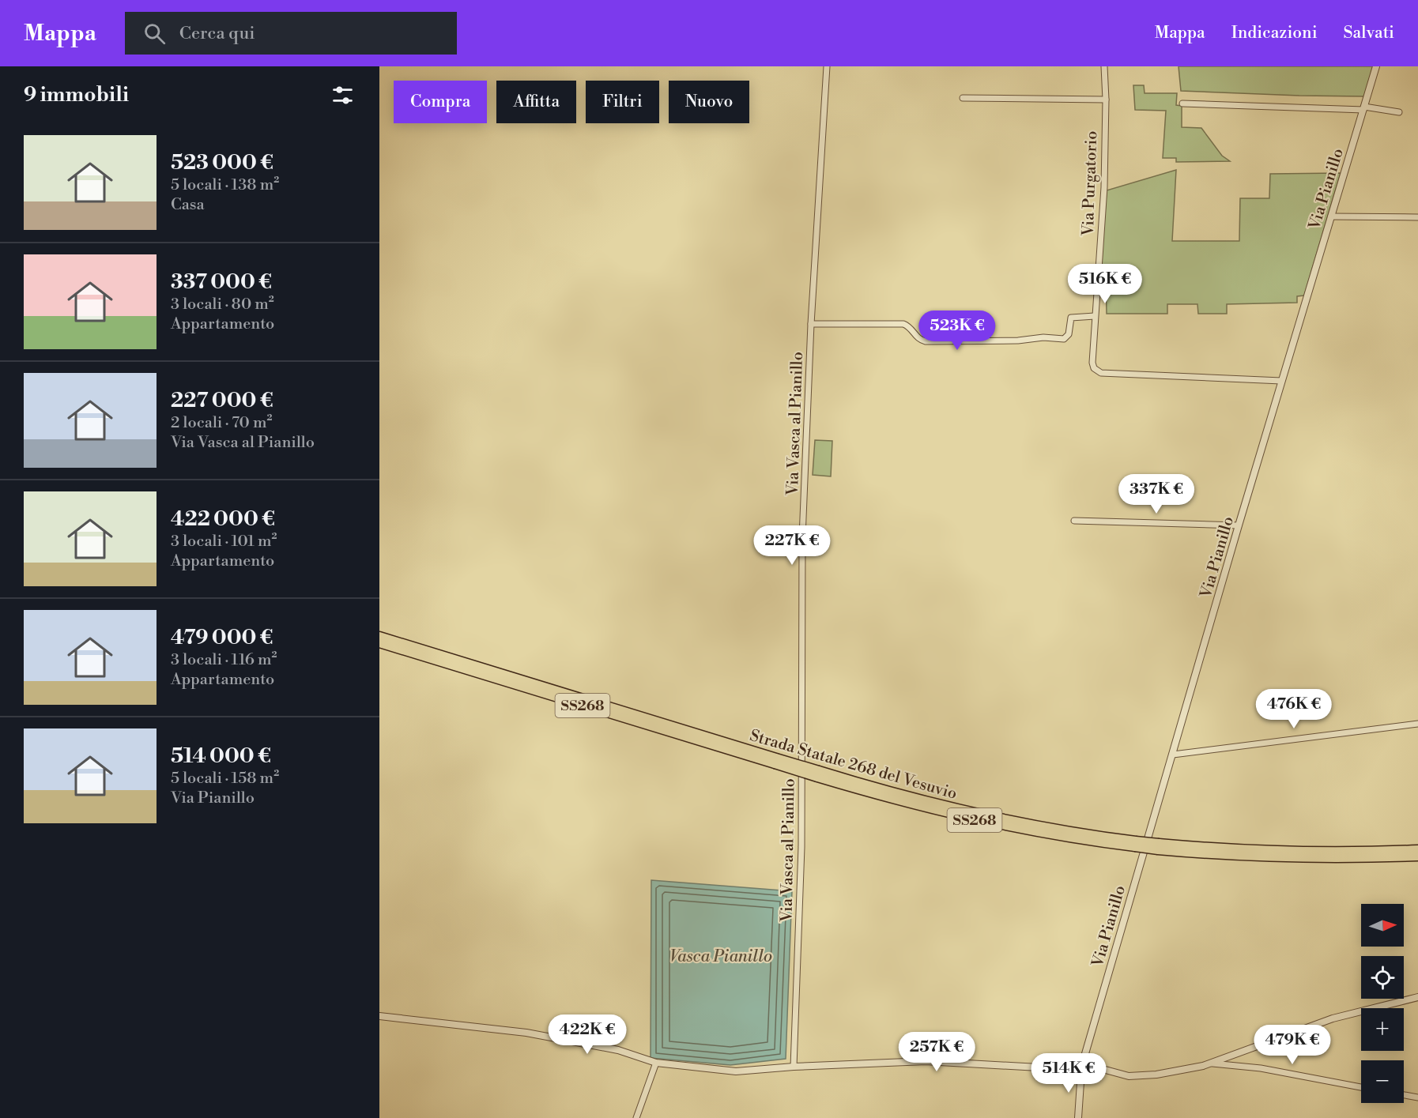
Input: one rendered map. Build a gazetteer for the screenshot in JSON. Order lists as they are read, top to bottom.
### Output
{
  "streets": {
    "highway": ["SS268", "Strada Statale 268 del Vesuvio"],
    "street": ["Via Purgatorio", "Via Pianillo", "Via Vasca al Pianillo"]
  },
  "crossings": [
    ["Via Purgatorio", "Via Pianillo"]
  ],
  "water": ["Vasca Pianillo"],
  "north": "right",
  "page": {
    "header": "Mappa",
    "search": "Cerca qui",
    "nav": ["Mappa", "Indicazioni", "Salvati"],
    "heading": "9 immobili",
    "chip": [
      "Compra",
      "Affitta",
      "Filtri",
      "Nuovo"
    ],
    "list": [
      {
        "name": "523 000 €",
        "note": "5 locali · 138 m² · Casa"
      },
      {
        "name": "337 000 €",
        "note": "3 locali · 80 m² · Appartamento"
      },
      {
        "name": "227 000 €",
        "note": "2 locali · 70 m² · Via Vasca al Pianillo"
      },
      {
        "name": "422 000 €",
        "note": "3 locali · 101 m² · Appartamento"
      },
      {
        "name": "479 000 €",
        "note": "3 locali · 116 m² · Appartamento"
      },
      {
        "name": "514 000 €",
        "note": "5 locali · 158 m² · Via Pianillo"
      }
    ],
    "price": [
      "516K €",
      "523K €",
      "337K €",
      "227K €",
      "476K €",
      "422K €",
      "479K €",
      "257K €",
      "514K €"
    ],
    "map_buttons": ["+", "−"]
  }
}
